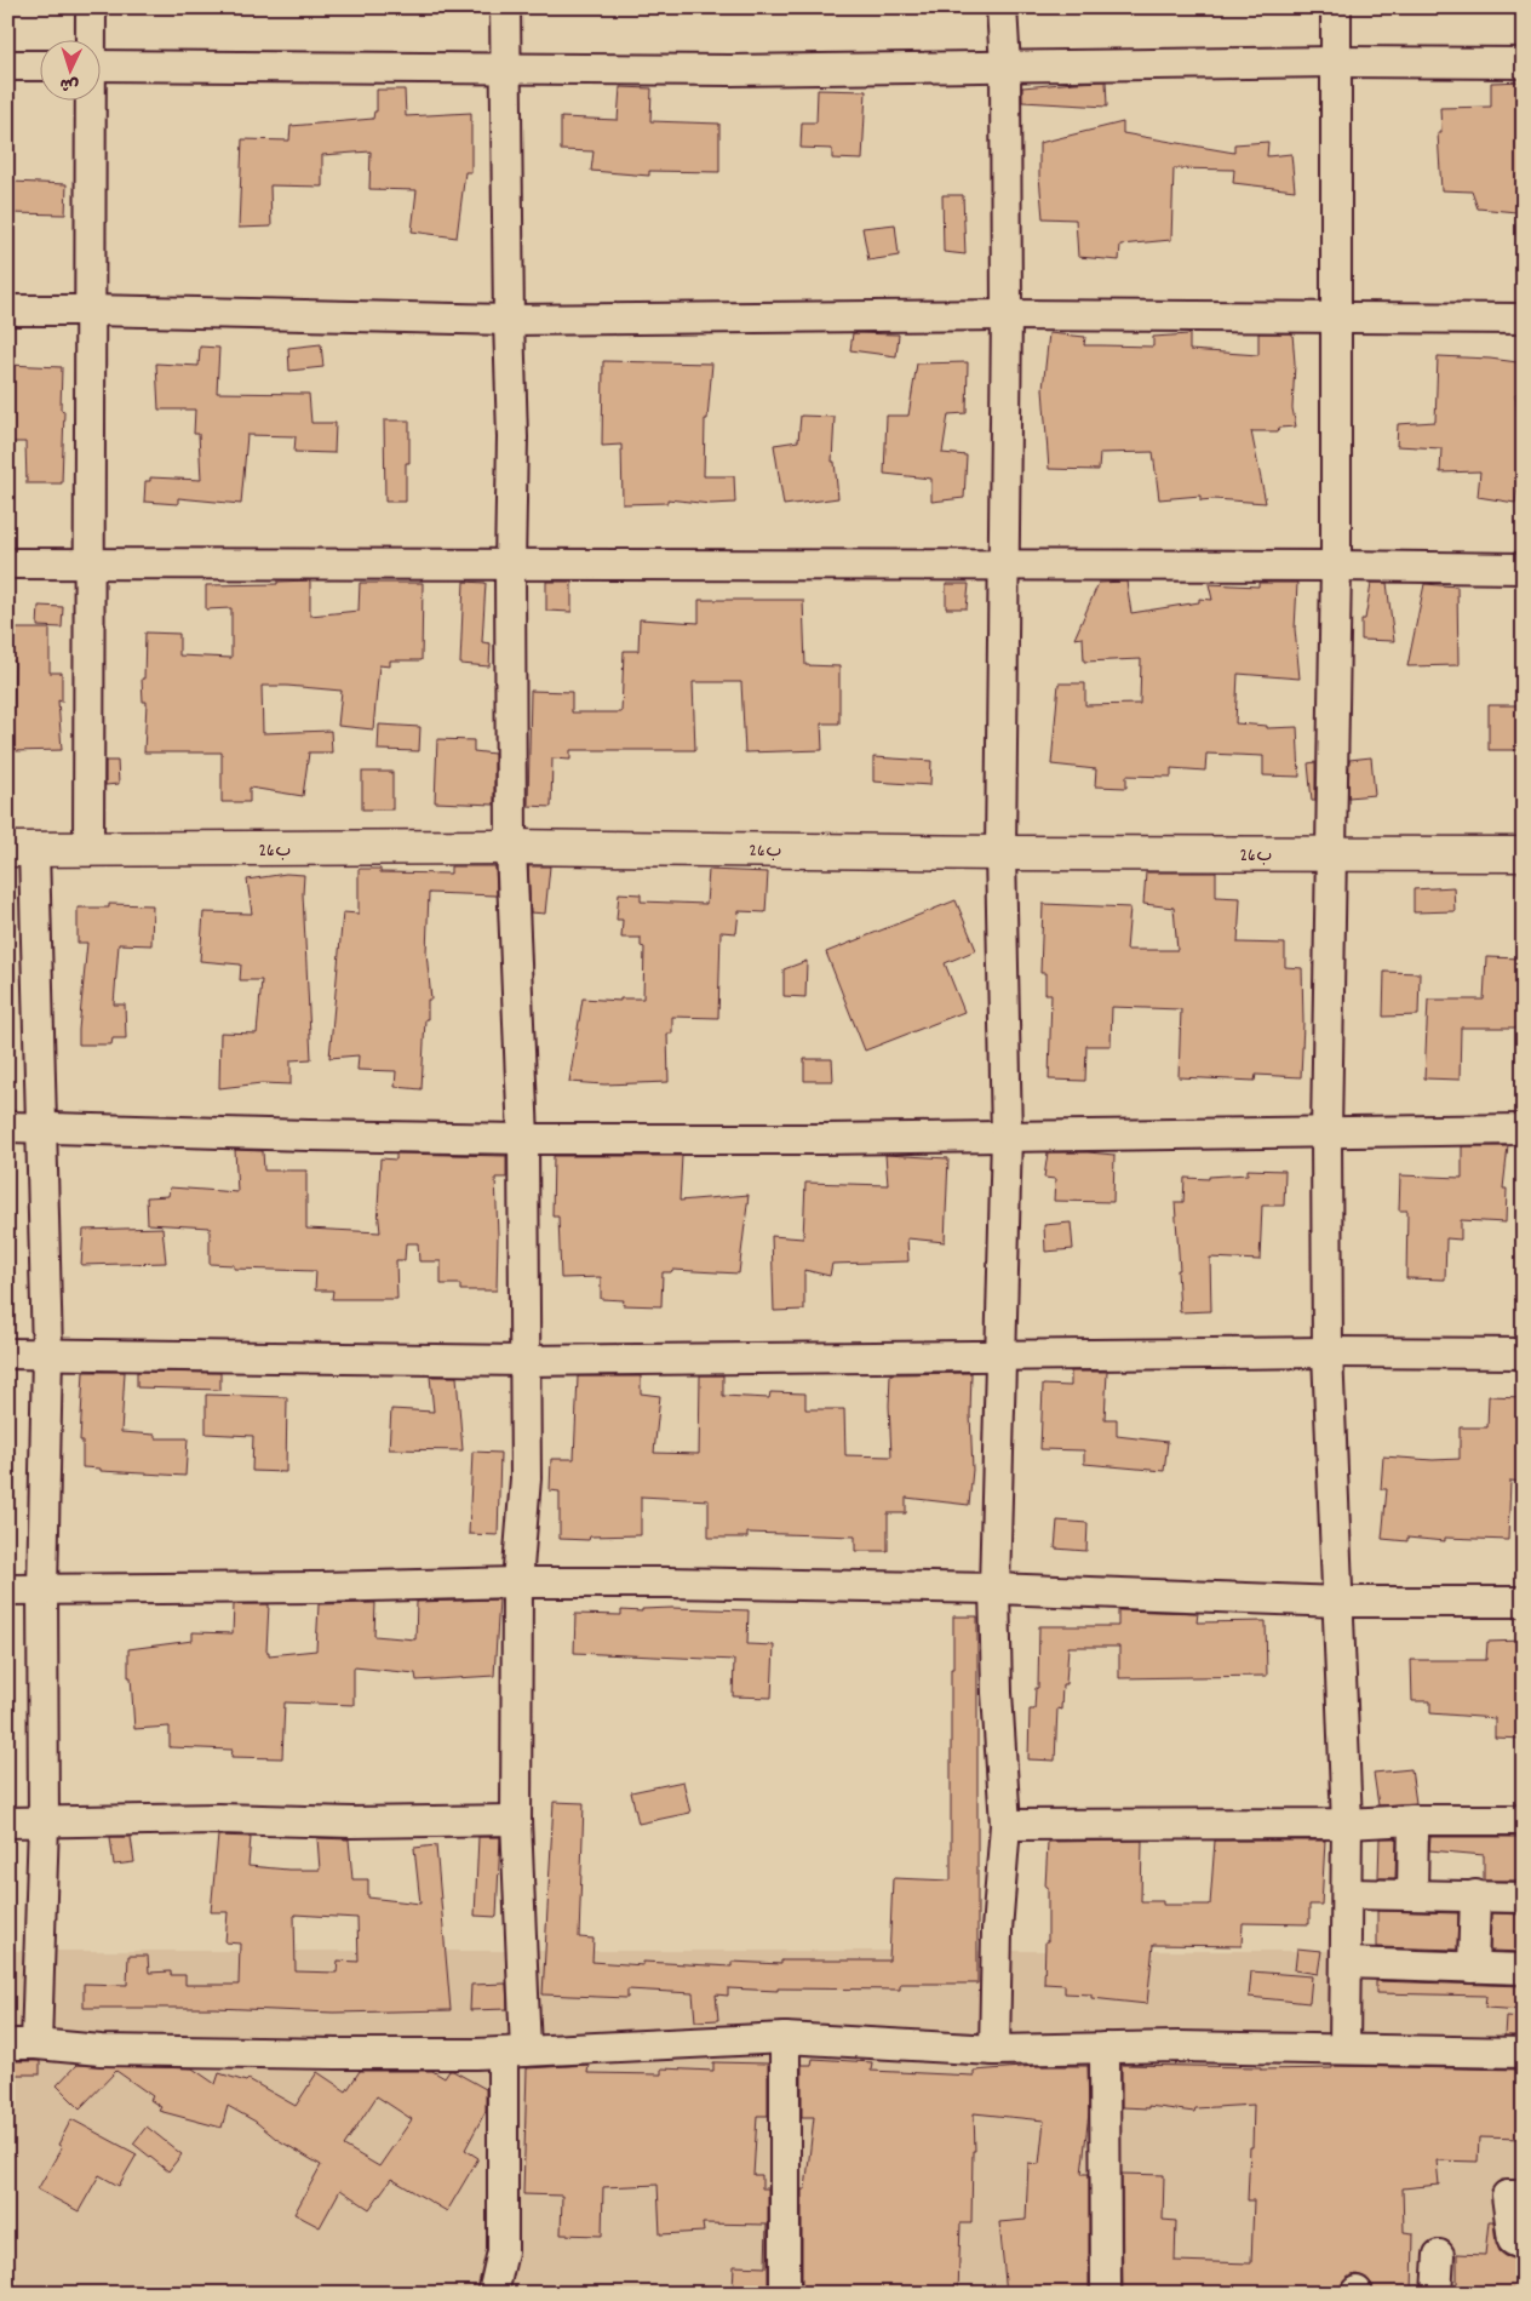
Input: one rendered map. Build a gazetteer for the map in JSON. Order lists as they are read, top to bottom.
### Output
{
  "streets": {
    "highway": ["26ب"]
  },
  "north": "bottom"
}
